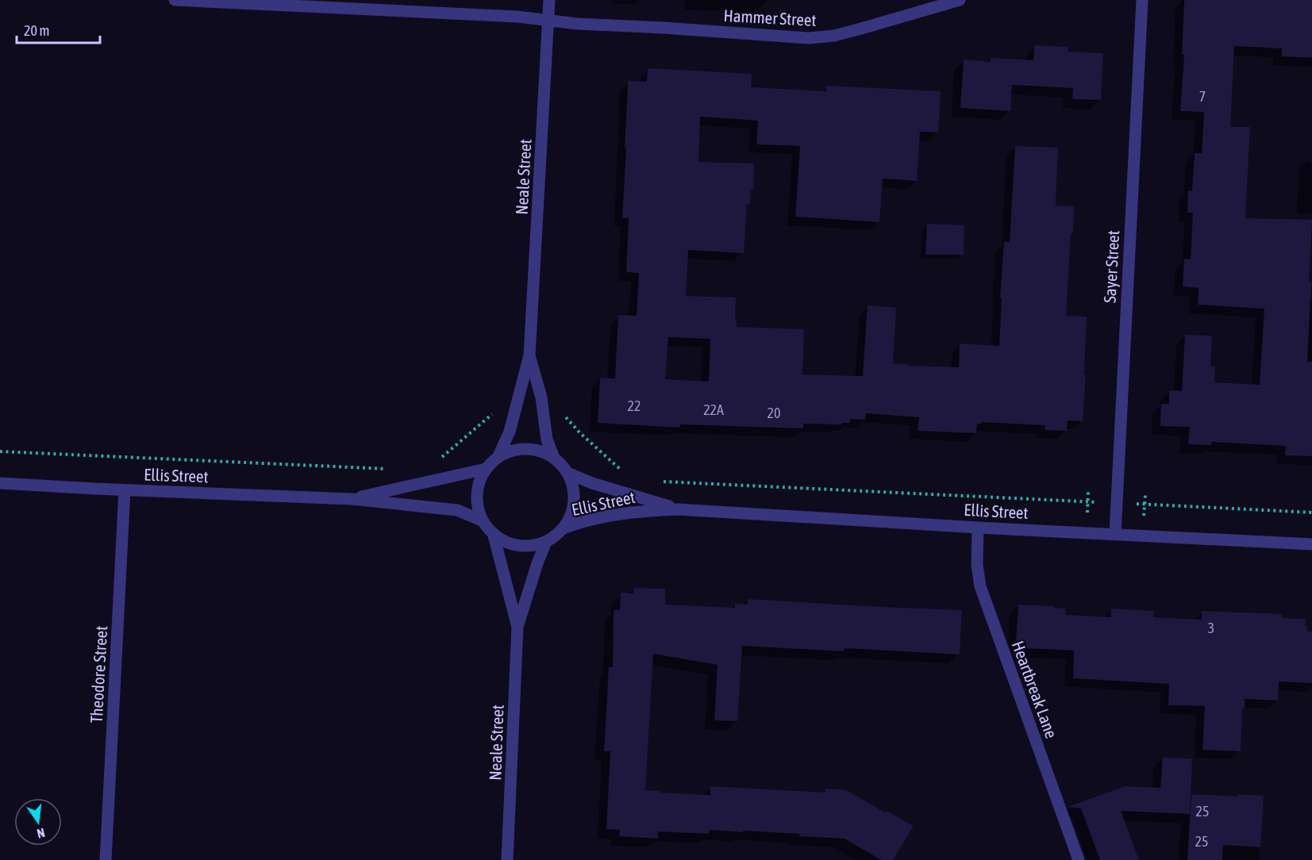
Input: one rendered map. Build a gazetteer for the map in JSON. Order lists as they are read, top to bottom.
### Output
{
  "streets": {
    "street": [
      "Hammer Street",
      "Neale Street",
      "Sayer Street",
      "Ellis Street",
      "Theodore Street",
      "Heartbreak Lane"
    ]
  },
  "crossings": [
    ["Hammer Street", "Neale Street"],
    ["Neale Street", "Ellis Street"],
    ["Sayer Street", "Ellis Street"],
    ["Ellis Street", "Theodore Street"],
    ["Ellis Street", "Heartbreak Lane"]
  ],
  "house_numbers": [
    "7",
    "22",
    "22A",
    "20",
    "3",
    "25",
    "25"
  ],
  "scale_bar": "20 m",
  "north": "bottom"
}
